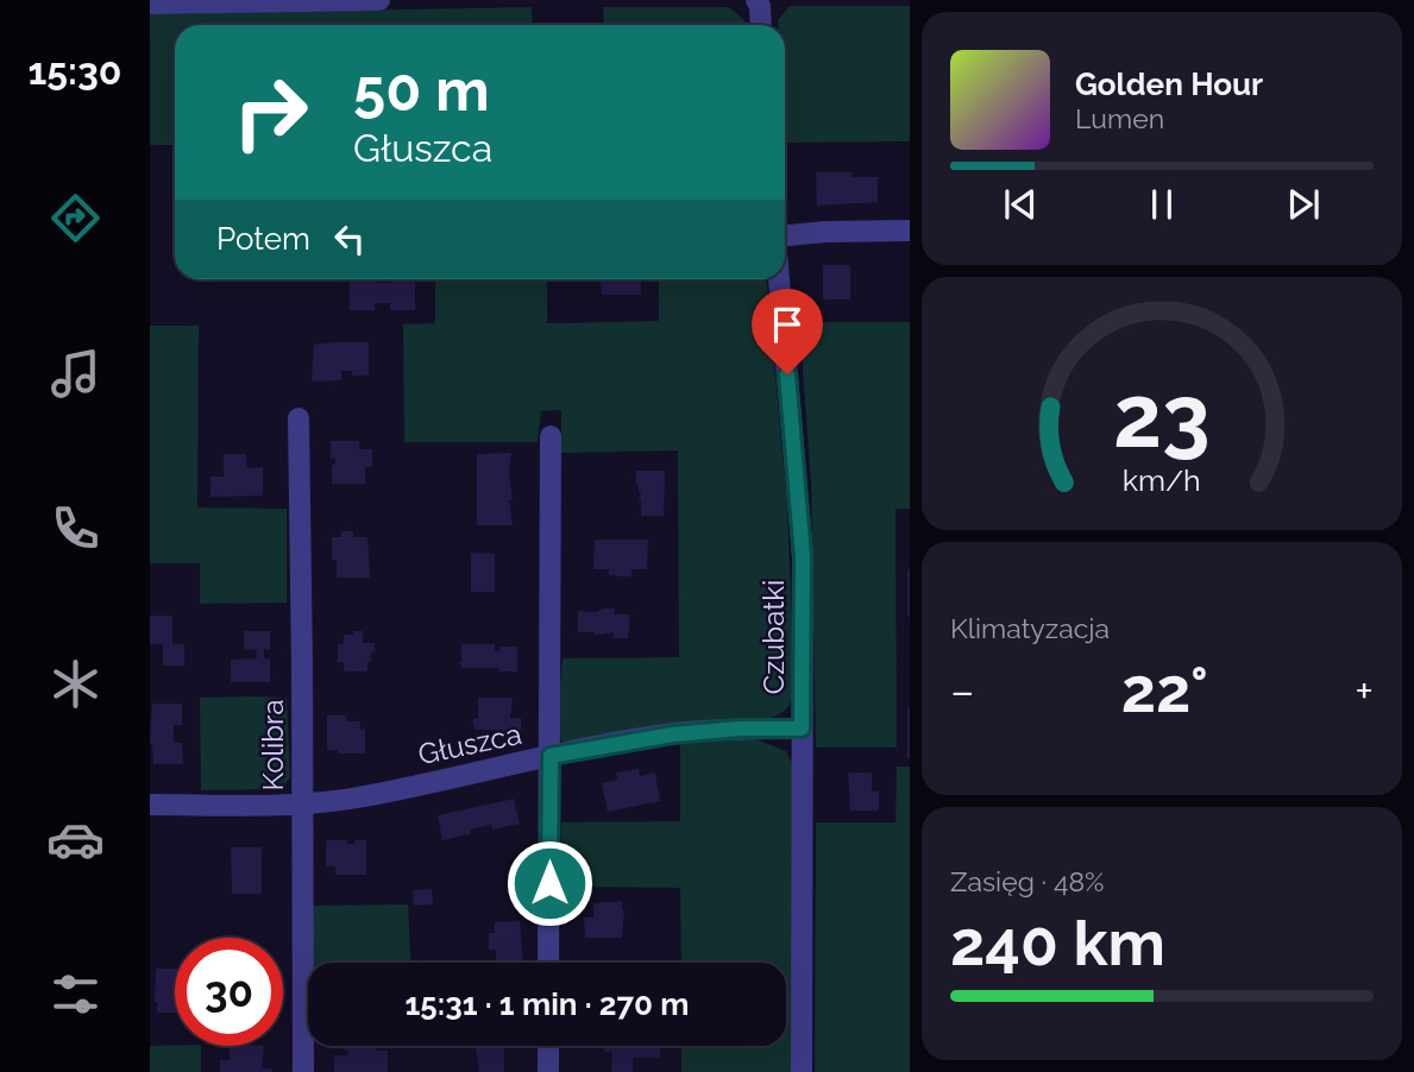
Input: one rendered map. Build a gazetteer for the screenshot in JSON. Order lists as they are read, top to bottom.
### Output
{
  "streets": {
    "street": ["Czubatki", "Głuszca", "Kolibra"]
  },
  "crossings": [
    ["Czubatki", "Głuszca"],
    ["Głuszca", "Kolibra"]
  ],
  "page": {
    "tabs": "15:30",
    "turn": ["50 m", "Głuszca"],
    "song": ["Golden Hour", "Lumen"],
    "then": "Potem",
    "tile": [
      "Klimatyzacja",
      ["Zasięg · 48%", "240 km"]
    ],
    "heat": ["−", "22°", "+"],
    "limit": "30",
    "trip": "15:31 · 1 min · 270 m",
    "gauge": ["23", "km/h"]
  }
}
